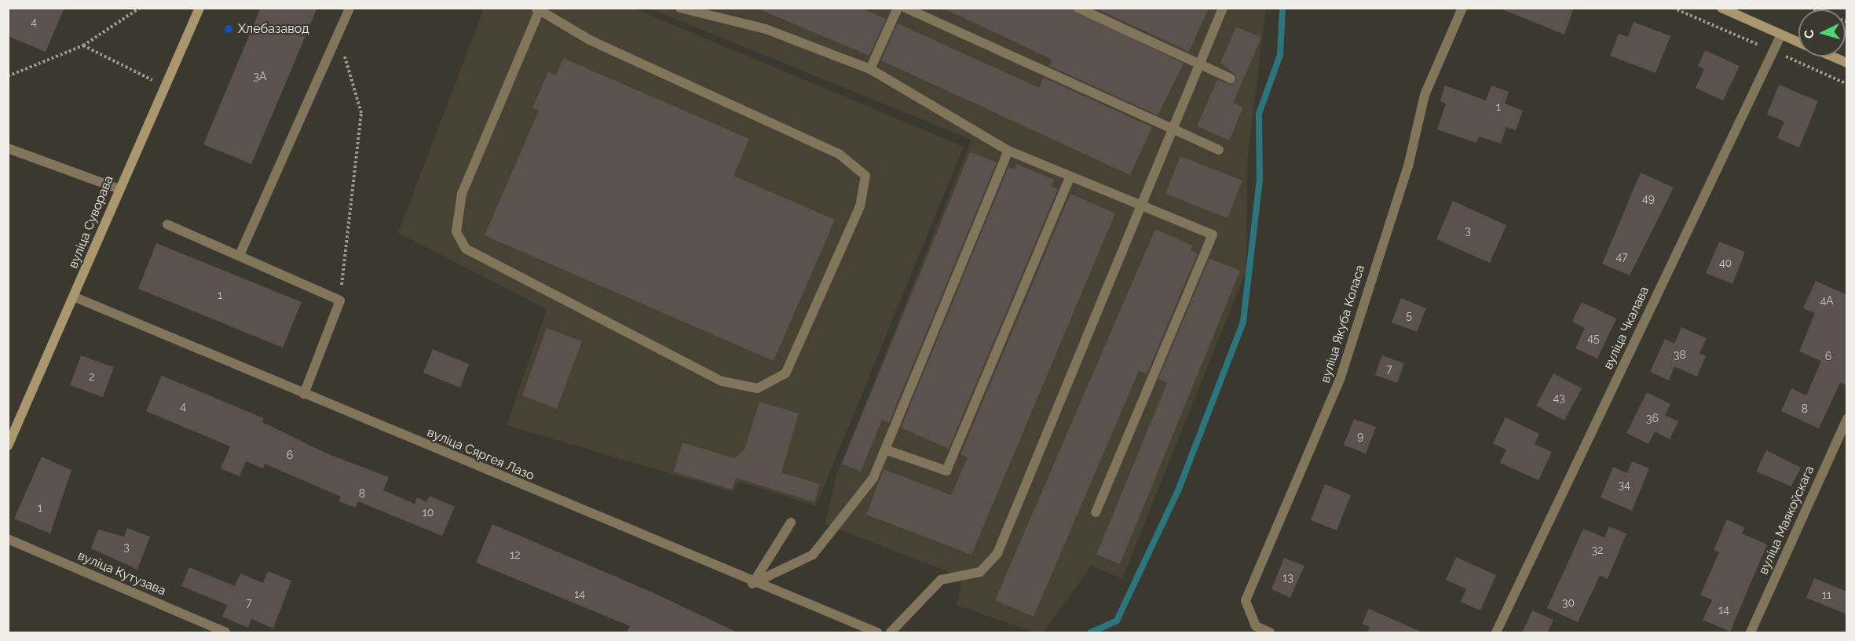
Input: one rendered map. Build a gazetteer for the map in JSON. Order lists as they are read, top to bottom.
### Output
{
  "streets": {
    "main road": ["вуліца Суворава"],
    "street": [
      "вуліца Якуба Коласа",
      "вуліца Чкалава",
      "вуліца Сяргея Лазо",
      "вуліца Маякоўскага",
      "вуліца Кутузава"
    ]
  },
  "crossings": [
    ["вуліца Суворава", "вуліца Сяргея Лазо"]
  ],
  "places": ["Хлебазавод"],
  "house_numbers": [
    "4",
    "3А",
    "1",
    "49",
    "3",
    "47",
    "40",
    "1",
    "4А",
    "5",
    "45",
    "38",
    "6",
    "7",
    "2",
    "43",
    "4",
    "8",
    "36",
    "9",
    "6",
    "34",
    "8",
    "1",
    "10",
    "3",
    "32",
    "12",
    "13",
    "14",
    "11",
    "7",
    "30",
    "14"
  ],
  "north": "left"
}
